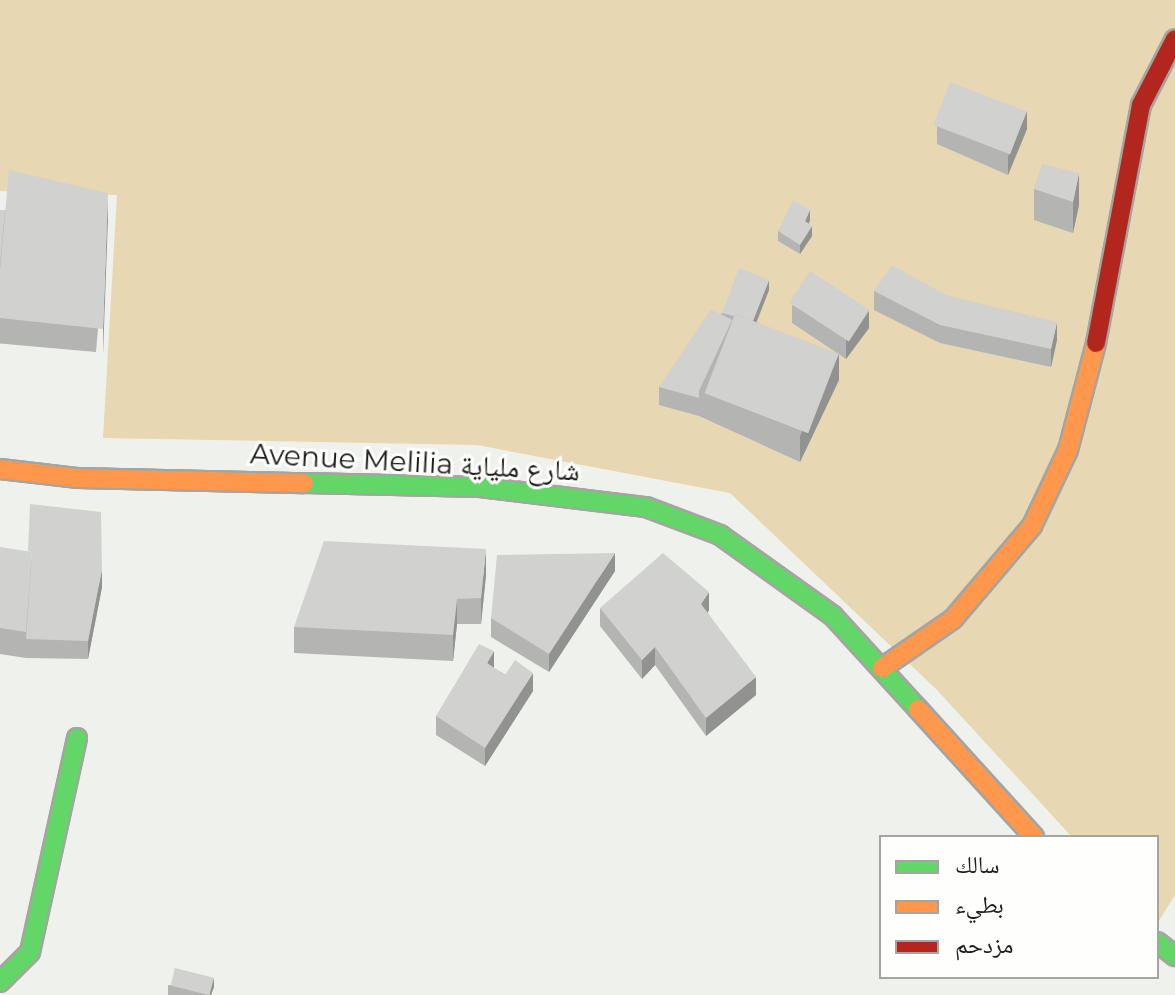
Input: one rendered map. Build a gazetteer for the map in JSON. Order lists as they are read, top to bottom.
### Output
{
  "streets": {
    "street": ["Avenue Melilia شارع ملياية"]
  },
  "legend": ["سالك", "بطيء", "مزدحم"]
}
